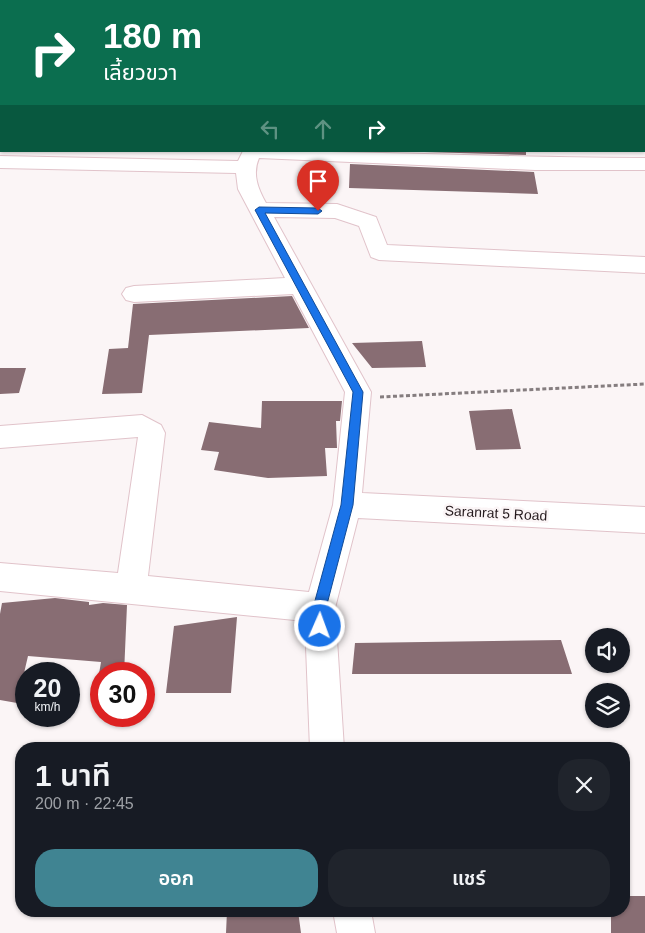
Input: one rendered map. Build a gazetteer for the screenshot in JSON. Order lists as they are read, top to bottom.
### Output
{
  "streets": {
    "street": ["Saranrat 5 Road"]
  },
  "page": {
    "turn": ["180 m", "เลี้ยวขวา"],
    "speed": "20 km/h",
    "limit": "30",
    "heading": ["1 นาที", "200 m · 22:45"],
    "buttons": ["ออก", "แชร์"]
  }
}
